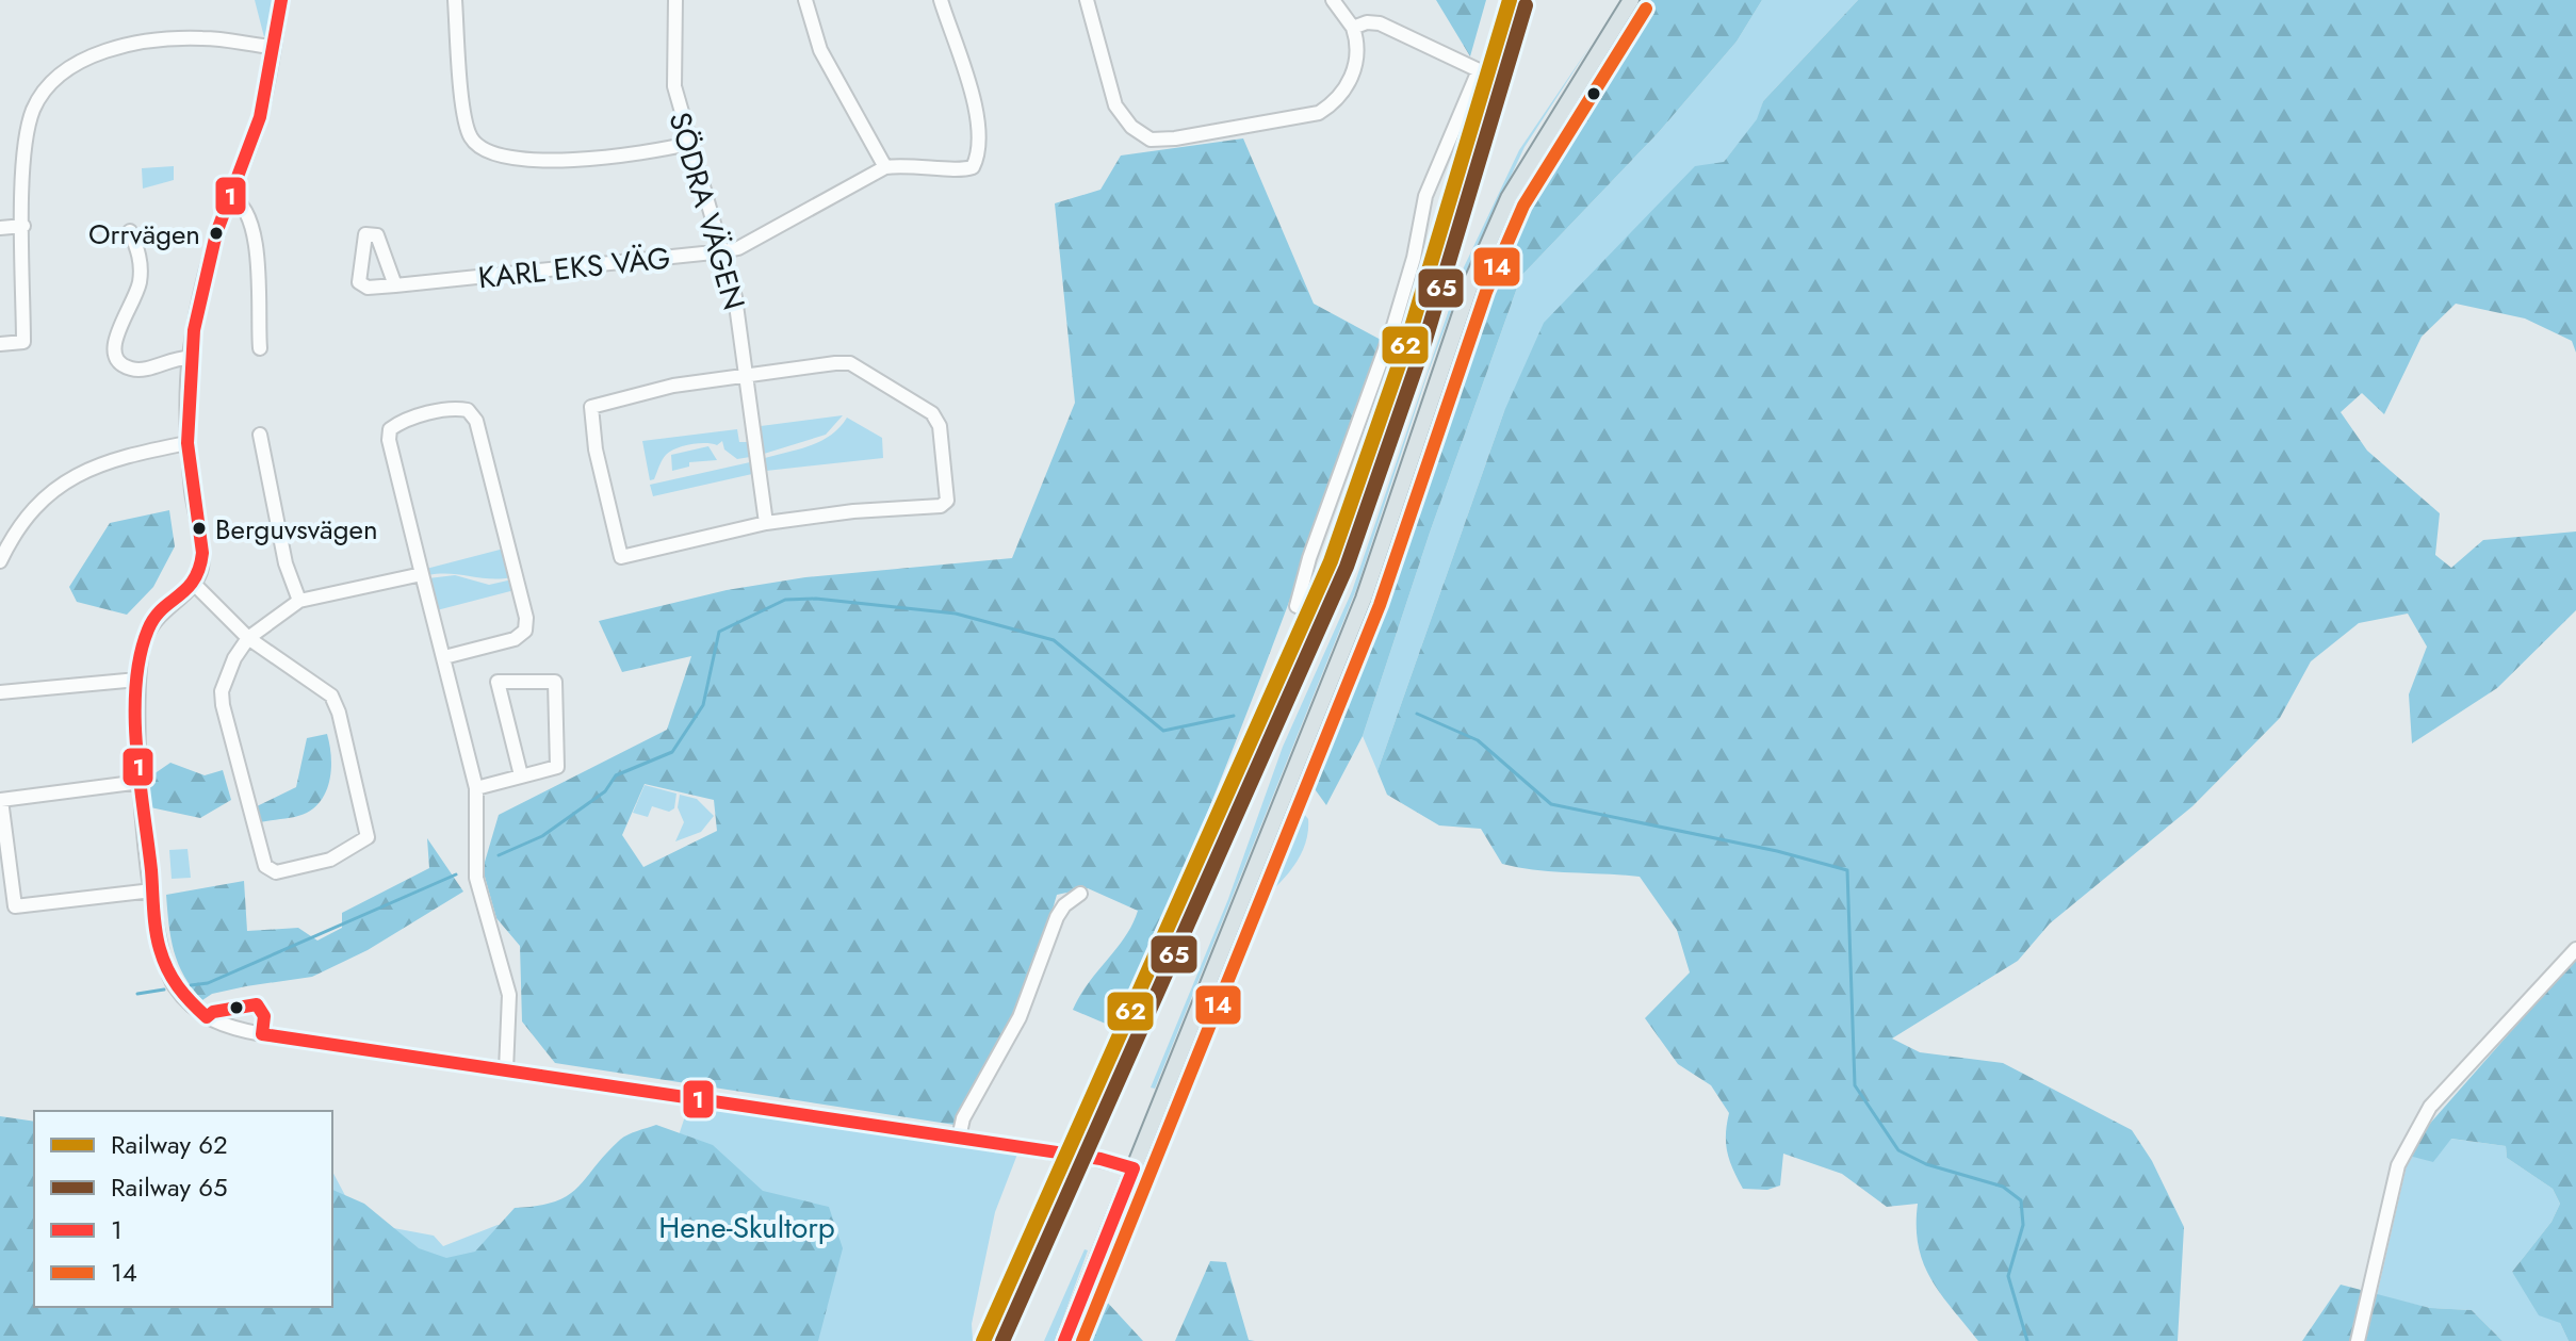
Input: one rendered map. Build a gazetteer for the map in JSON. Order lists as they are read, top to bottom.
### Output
{
  "streets": {
    "street": ["SÖDRA VÄGEN", "KARL EKS VÄG"]
  },
  "crossings": [
    ["SÖDRA VÄGEN", "KARL EKS VÄG"]
  ],
  "parks": ["Hene-Skultorp"],
  "places": ["Orrvägen", "Berguvsvägen"],
  "lines": [
    "rail line 62",
    "transit line 1",
    "rail line 65",
    "transit line 14"
  ],
  "legend": [
    "Railway 62",
    "Railway 65",
    "1",
    "14"
  ]
}
